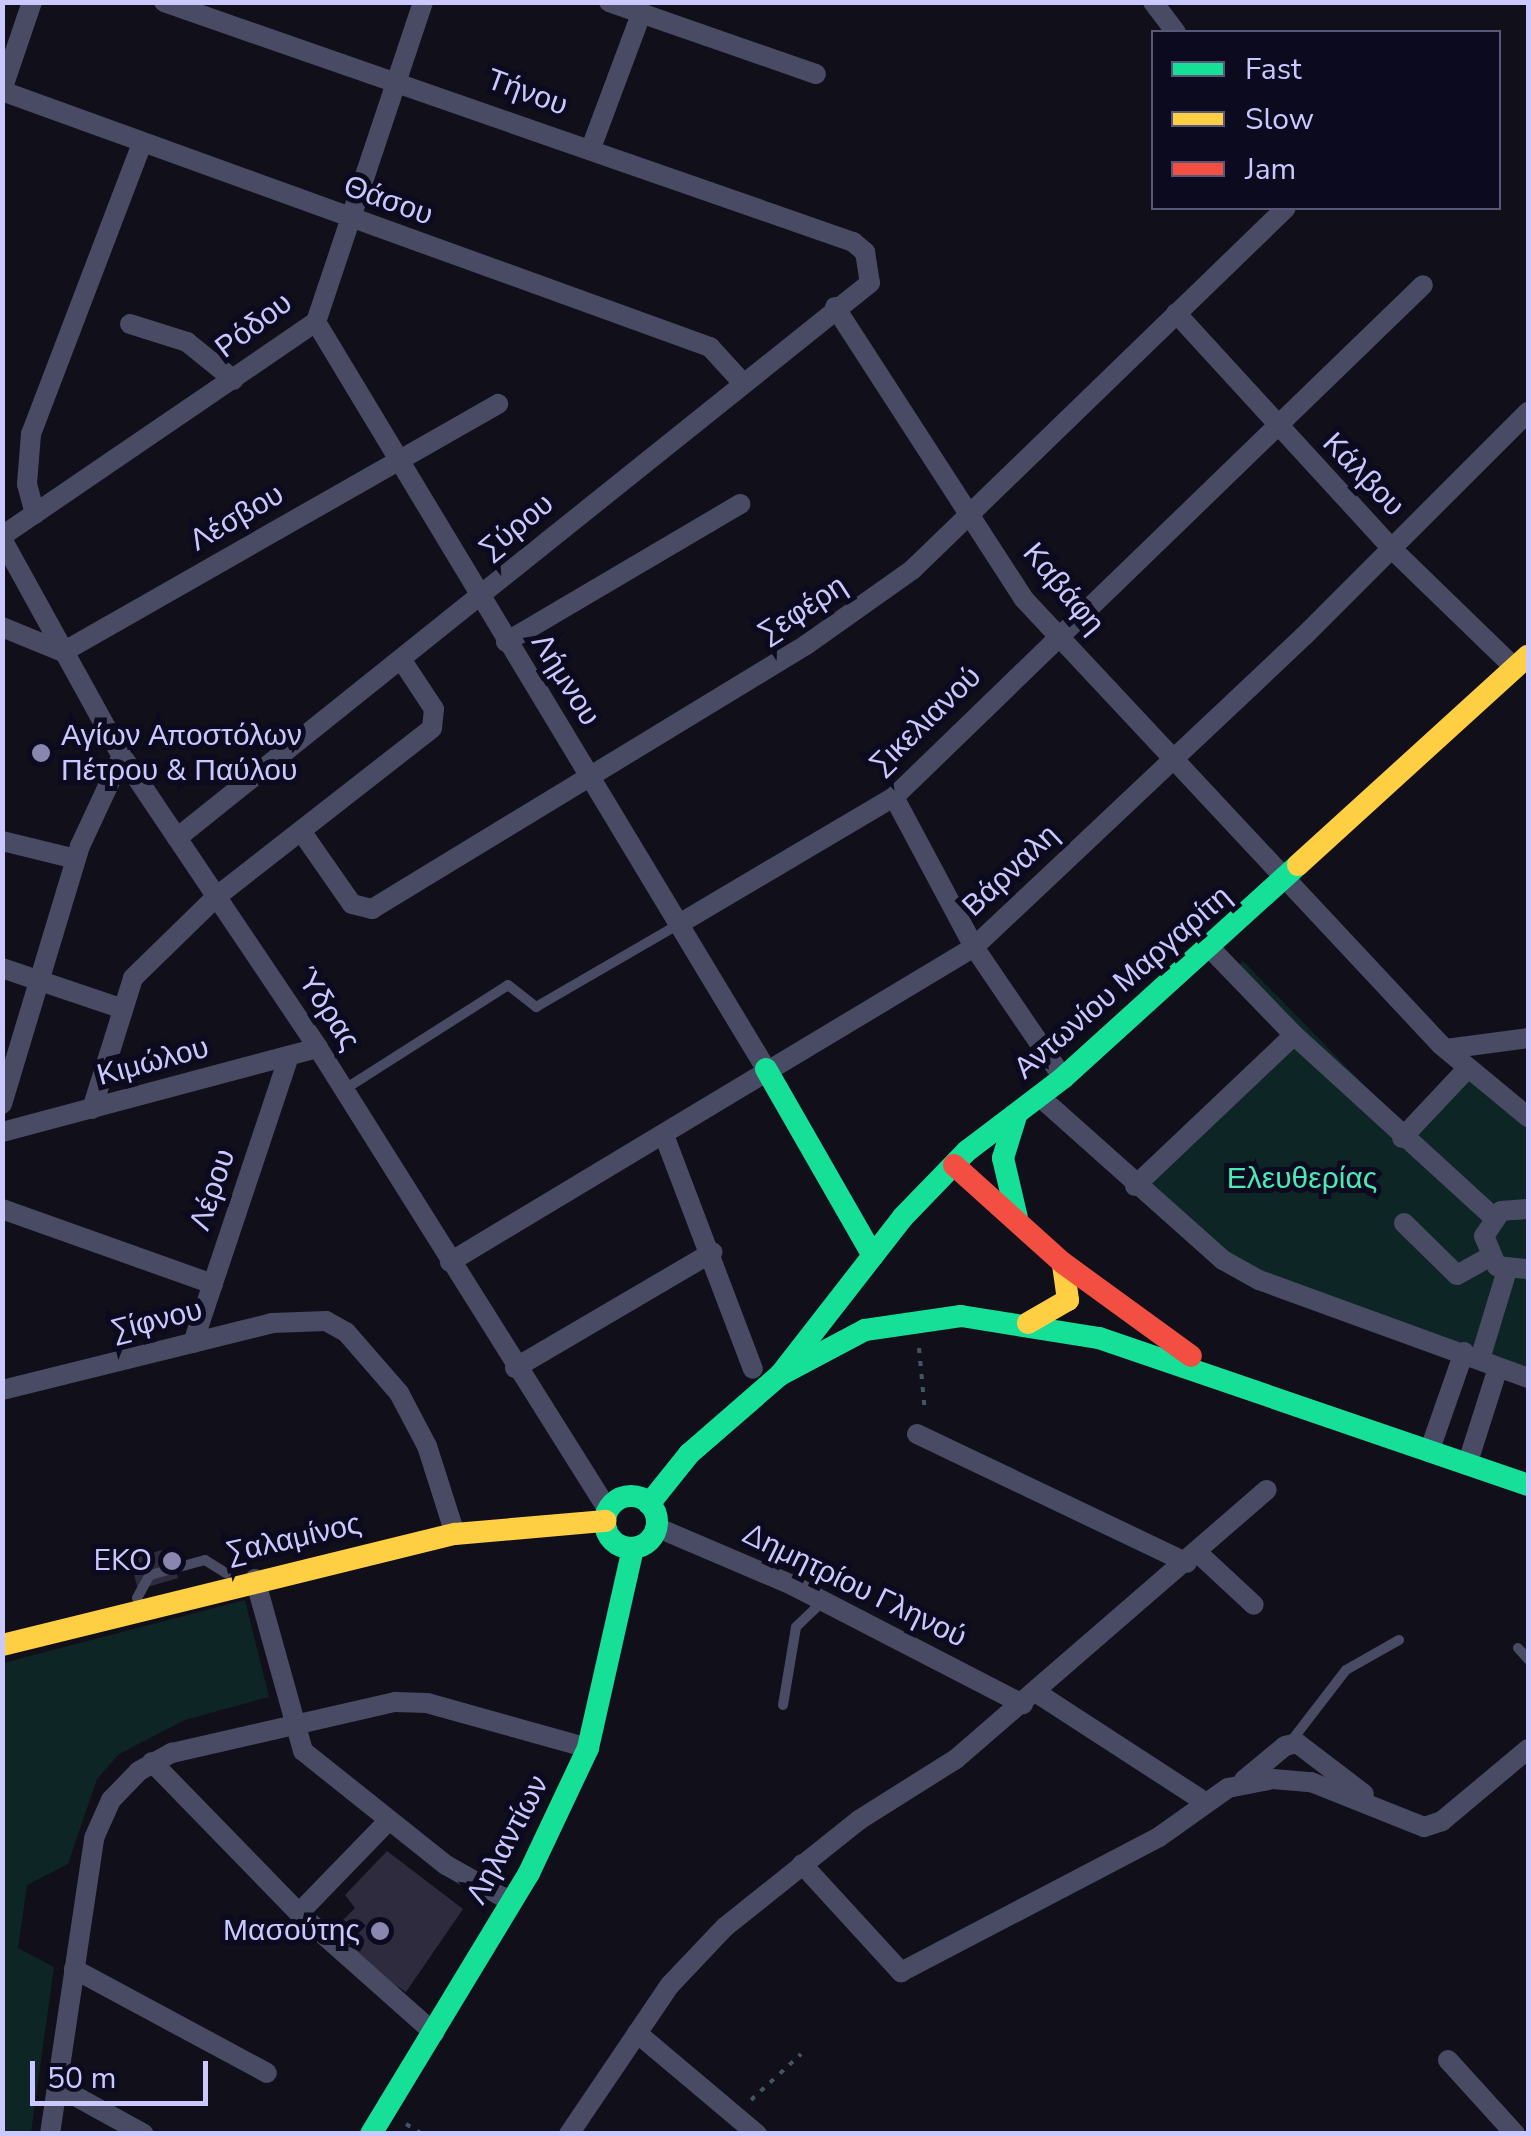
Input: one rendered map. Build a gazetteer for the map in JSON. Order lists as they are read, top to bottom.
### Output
{
  "streets": {
    "main road": ["Αντωνίου Μαργαρίτη", "Σαλαμίνος", "Ληλαντίων"],
    "street": [
      "Τήνου",
      "Θάσου",
      "Ρόδου",
      "Κάλβου",
      "Λέσβου",
      "Σύρου",
      "Καβάφη",
      "Σεφέρη",
      "Λήμνου",
      "Σικελιανού",
      "Βάρναλη",
      "Ύδρας",
      "Κιμώλου",
      "Λέρου",
      "Σίφνου",
      "Δημητρίου Γληνού"
    ]
  },
  "crossings": [
    ["Τήνου", "Ρόδου"],
    ["Τήνου", "Σύρου"],
    ["Θάσου", "Ρόδου"],
    ["Θάσου", "Σύρου"],
    ["Ρόδου", "Λήμνου"],
    ["Ρόδου", "Ύδρας"],
    ["Κάλβου", "Σεφέρη"],
    ["Κάλβου", "Σικελιανού"],
    ["Κάλβου", "Βάρναλη"],
    ["Κάλβου", "Αντωνίου Μαργαρίτη"],
    ["Λέσβου", "Λήμνου"],
    ["Λέσβου", "Ύδρας"],
    ["Σύρου", "Καβάφη"],
    ["Σύρου", "Λήμνου"],
    ["Σύρου", "Ύδρας"],
    ["Καβάφη", "Σεφέρη"],
    ["Καβάφη", "Σικελιανού"],
    ["Καβάφη", "Βάρναλη"],
    ["Καβάφη", "Αντωνίου Μαργαρίτη"],
    ["Σεφέρη", "Λήμνου"],
    ["Λήμνου", "Σικελιανού"],
    ["Λήμνου", "Βάρναλη"],
    ["Σικελιανού", "Ύδρας"],
    ["Βάρναλη", "Ύδρας"],
    ["Ύδρας", "Κιμώλου"],
    ["Ύδρας", "Σαλαμίνος"],
    ["Ύδρας", "Δημητρίου Γληνού"],
    ["Ύδρας", "Ληλαντίων"],
    ["Κιμώλου", "Λέρου"],
    ["Λέρου", "Σίφνου"],
    ["Σίφνου", "Σαλαμίνος"],
    ["Σαλαμίνος", "Δημητρίου Γληνού"],
    ["Σαλαμίνος", "Ληλαντίων"],
    ["Δημητρίου Γληνού", "Ληλαντίων"]
  ],
  "parks": ["Ελευθερίας"],
  "places": ["Αγίων Αποστόλων Πέτρου & Παύλου", "EKO", "Μασούτης"],
  "legend": ["Fast", "Slow", "Jam"],
  "scale_bar": "50 m"
}
